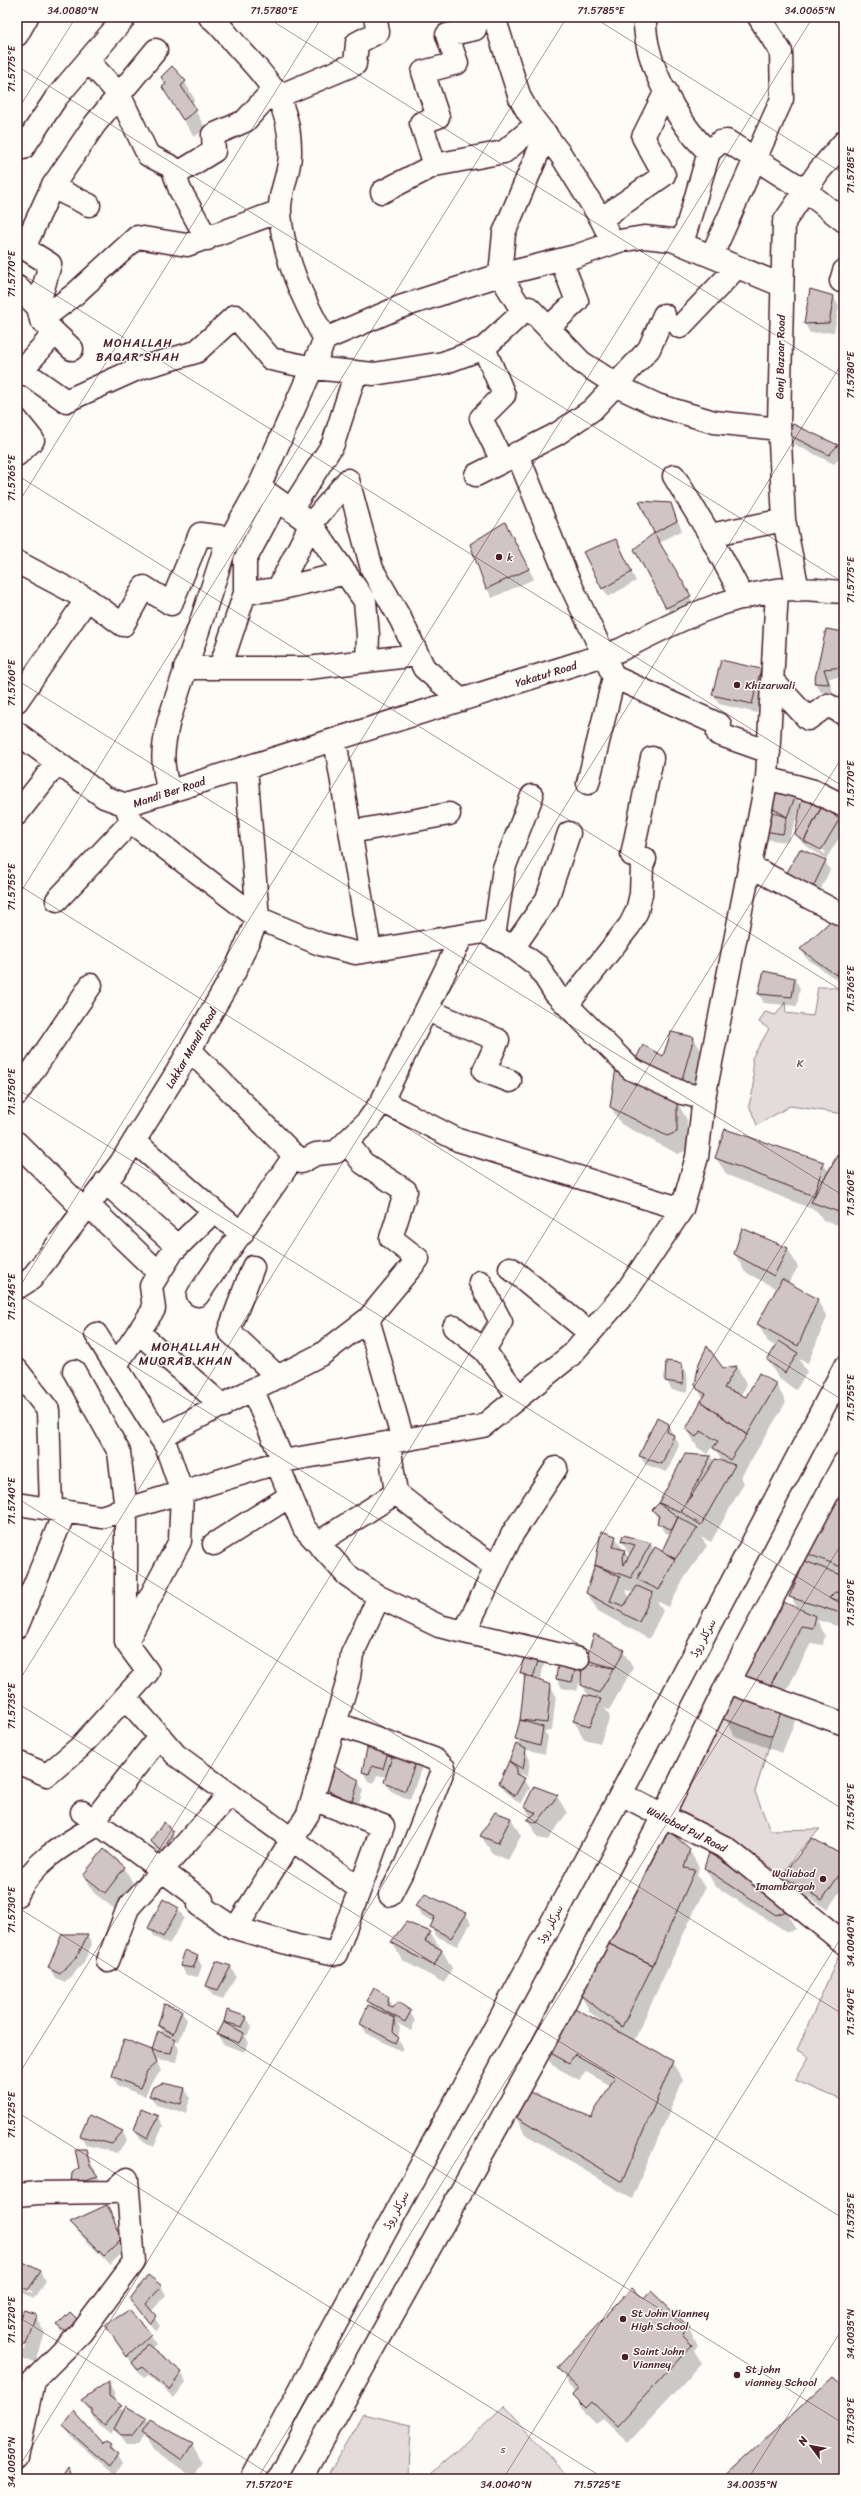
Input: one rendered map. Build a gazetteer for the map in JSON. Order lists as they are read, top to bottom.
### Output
{
  "streets": {
    "street": [
      "Ganj Bazaar Road",
      "Yakatut Road",
      "Mandi Ber Road",
      "Lakkar Mandi Road",
      "سرکلر روڈ",
      "Waliabad Pul Road"
    ]
  },
  "crossings": [
    ["Ganj Bazaar Road", "Yakatut Road"],
    ["Yakatut Road", "Mandi Ber Road"],
    ["Yakatut Road", "Lakkar Mandi Road"],
    ["Mandi Ber Road", "Lakkar Mandi Road"],
    ["سرکلر روڈ", "Waliabad Pul Road"]
  ],
  "districts": ["MOHALLAH BAQAR SHAH", "MOHALLAH MUQRAB KHAN"],
  "parks": ["K", "s"],
  "places": [
    "k",
    "Khizarwali",
    "Waliabad Imambargah",
    "St John Vianney High School",
    "Saint John Vianney",
    "St john vianney School"
  ],
  "north": "top left",
  "coordinates": [
    "34.0080°N",
    "71.5780°E",
    "71.5785°E",
    "34.0065°N",
    "71.5775°E",
    "71.5770°E",
    "71.5765°E",
    "71.5760°E",
    "71.5755°E",
    "71.5750°E",
    "71.5745°E",
    "71.5740°E",
    "71.5735°E",
    "71.5730°E",
    "34.0040°N",
    "71.5725°E",
    "71.5720°E",
    "34.0035°N",
    "34.0050°N"
  ]
}
